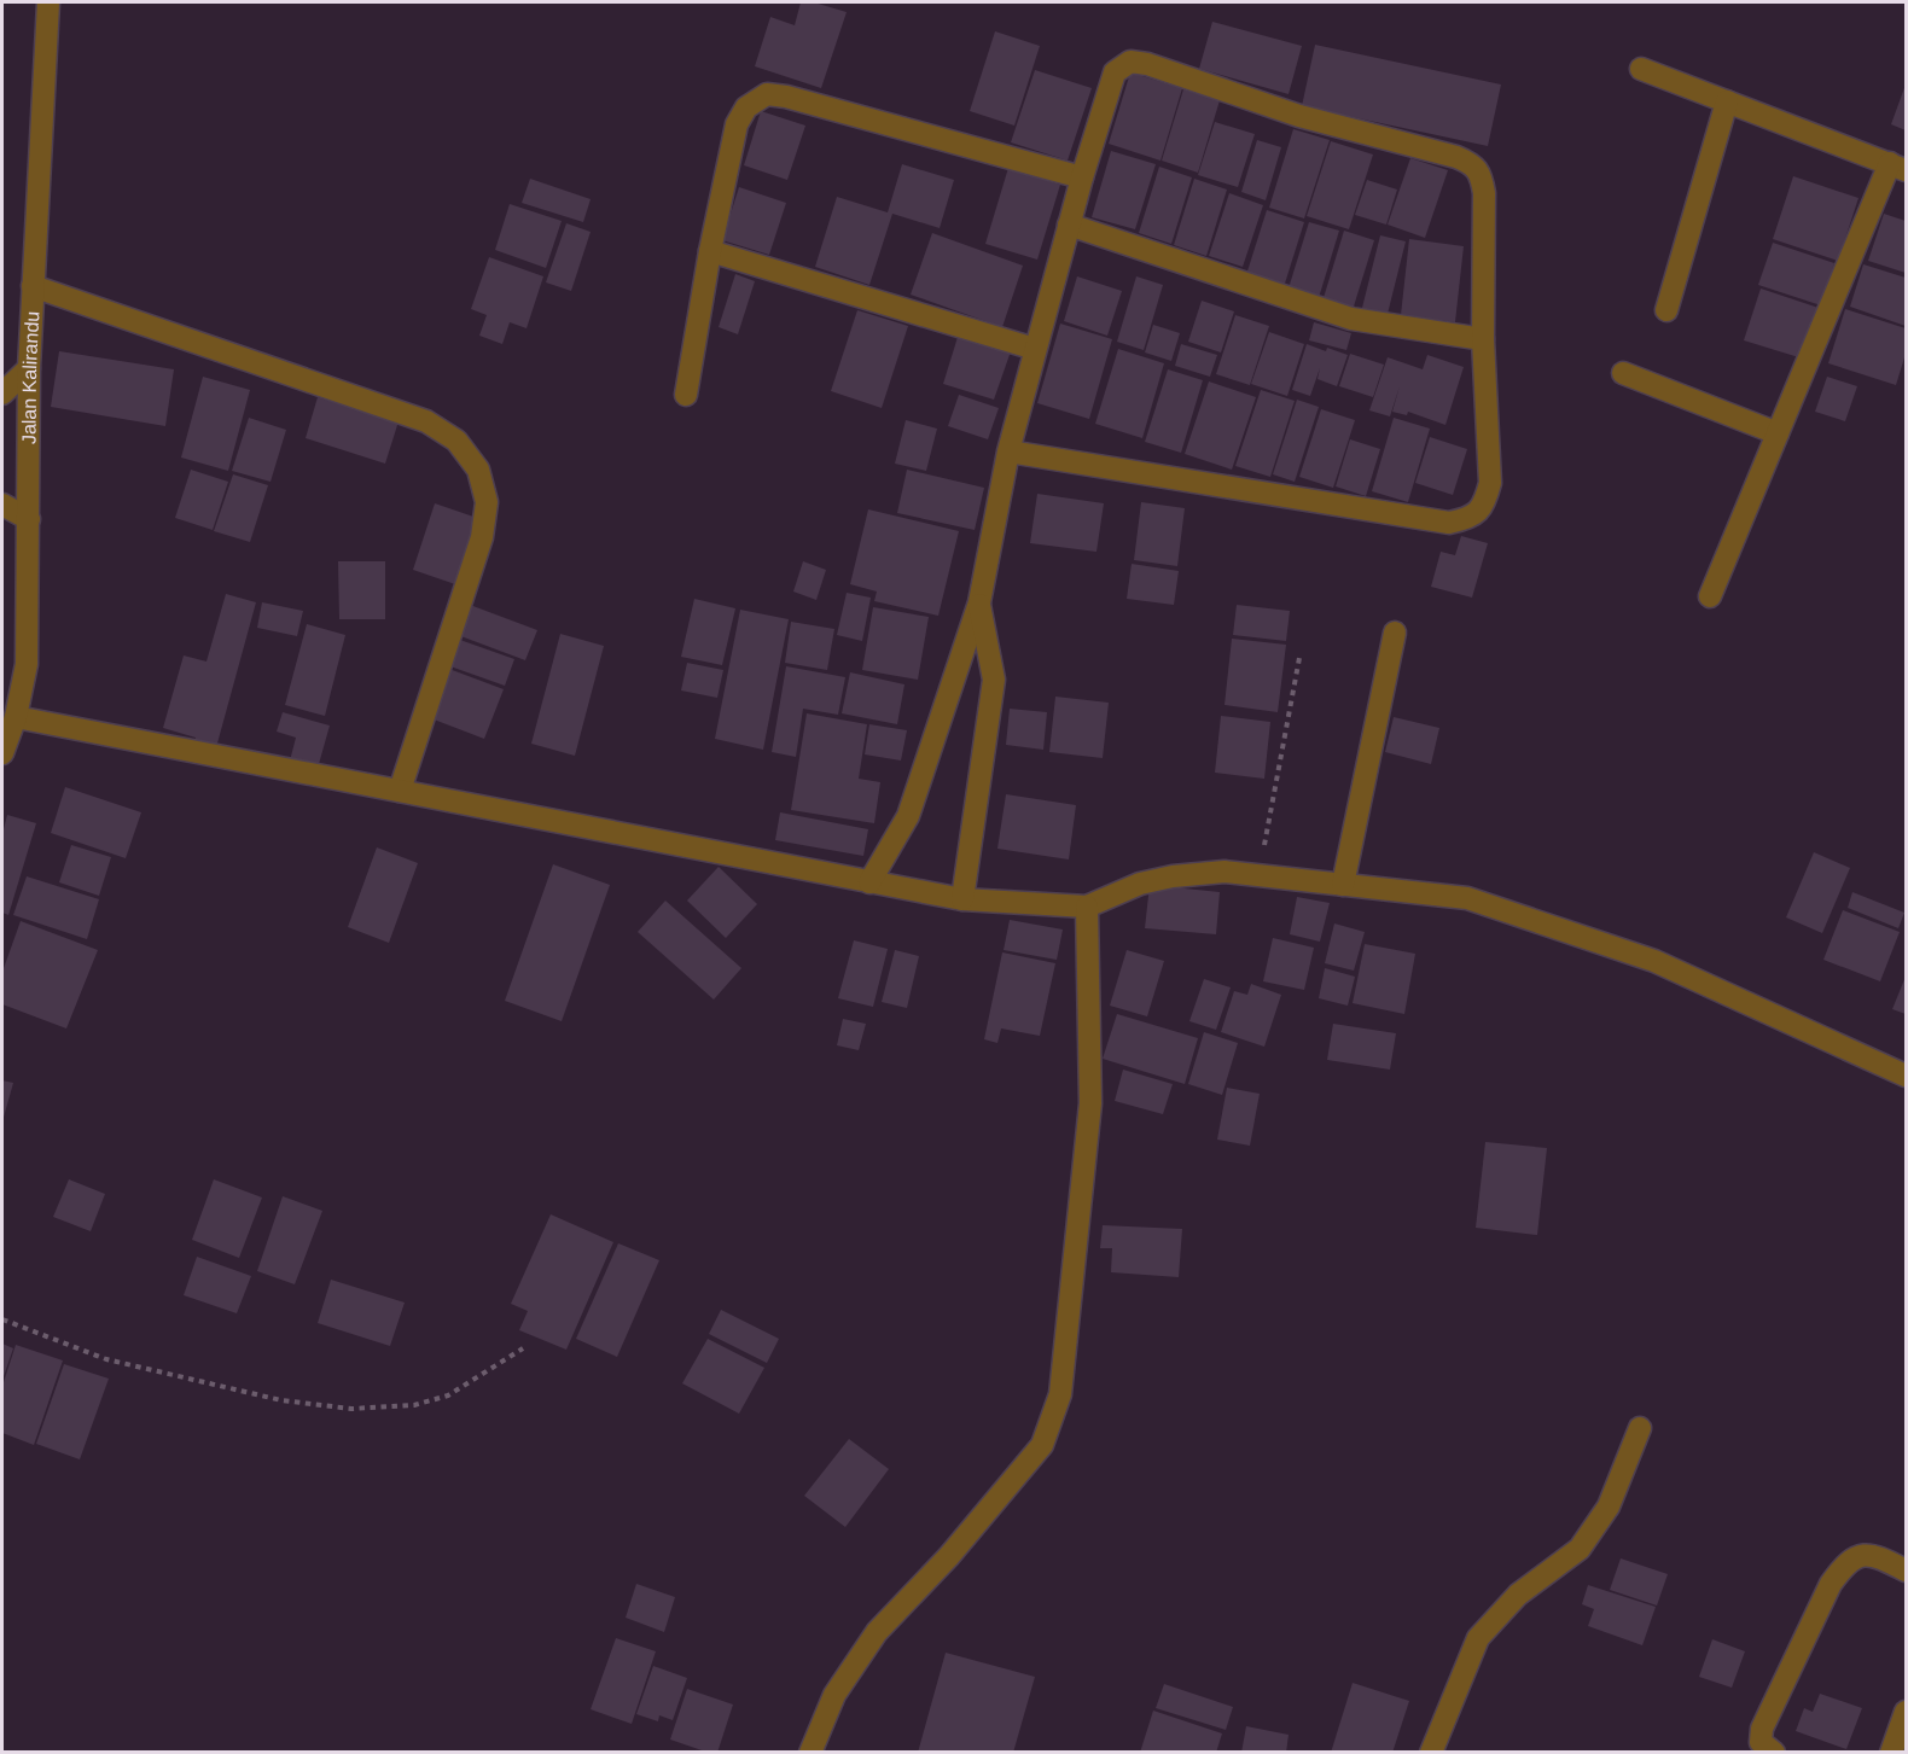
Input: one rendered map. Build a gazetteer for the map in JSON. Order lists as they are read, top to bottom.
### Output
{
  "streets": {
    "street": ["Jalan Kalirandu"]
  }
}
